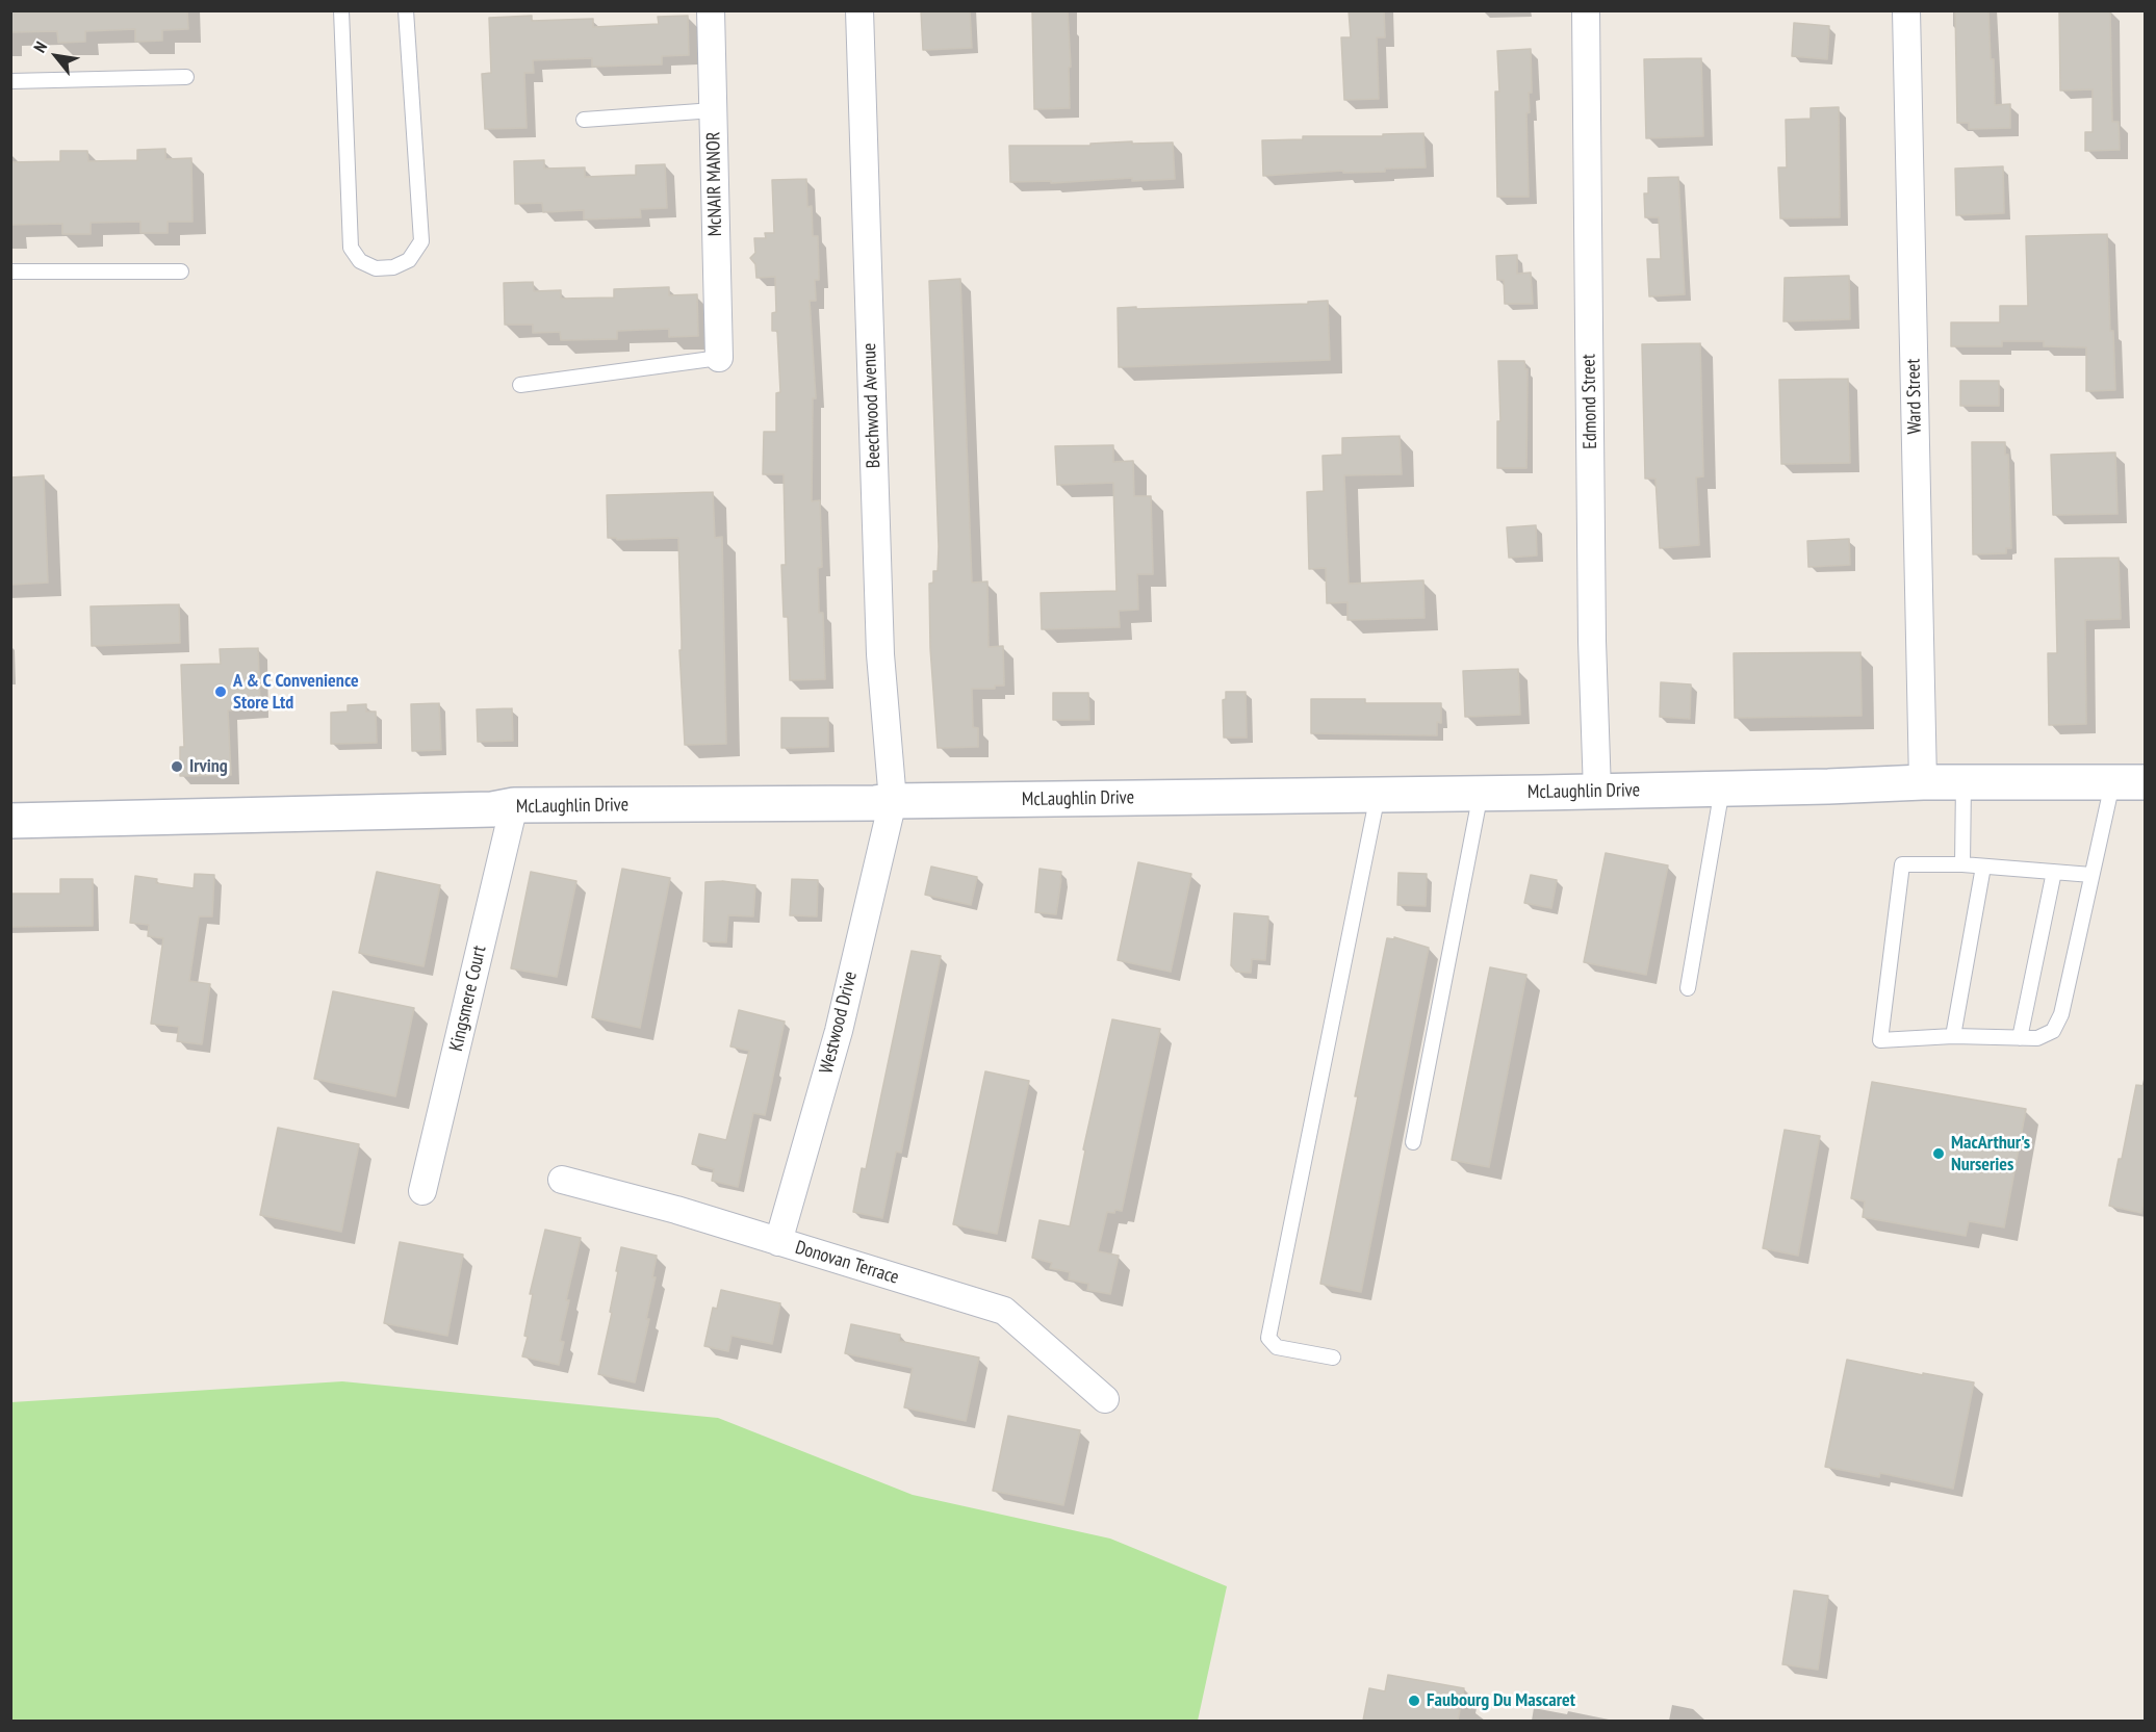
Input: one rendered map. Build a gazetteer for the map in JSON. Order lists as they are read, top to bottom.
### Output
{
  "streets": {
    "main road": ["McLaughlin Drive"],
    "street": [
      "McNAIR MANOR",
      "Ward Street",
      "Edmond Street",
      "Beechwood Avenue",
      "Kingsmere Court",
      "Westwood Drive",
      "Donovan Terrace"
    ]
  },
  "crossings": [
    ["Ward Street", "McLaughlin Drive"],
    ["Edmond Street", "McLaughlin Drive"],
    ["Beechwood Avenue", "McLaughlin Drive"],
    ["Beechwood Avenue", "Westwood Drive"],
    ["McLaughlin Drive", "Kingsmere Court"],
    ["McLaughlin Drive", "Westwood Drive"],
    ["Westwood Drive", "Donovan Terrace"]
  ],
  "places": [
    "A & C Convenience Store Ltd",
    "Irving",
    "MacArthur's Nurseries",
    "Faubourg Du Mascaret"
  ],
  "north": "top left"
}
